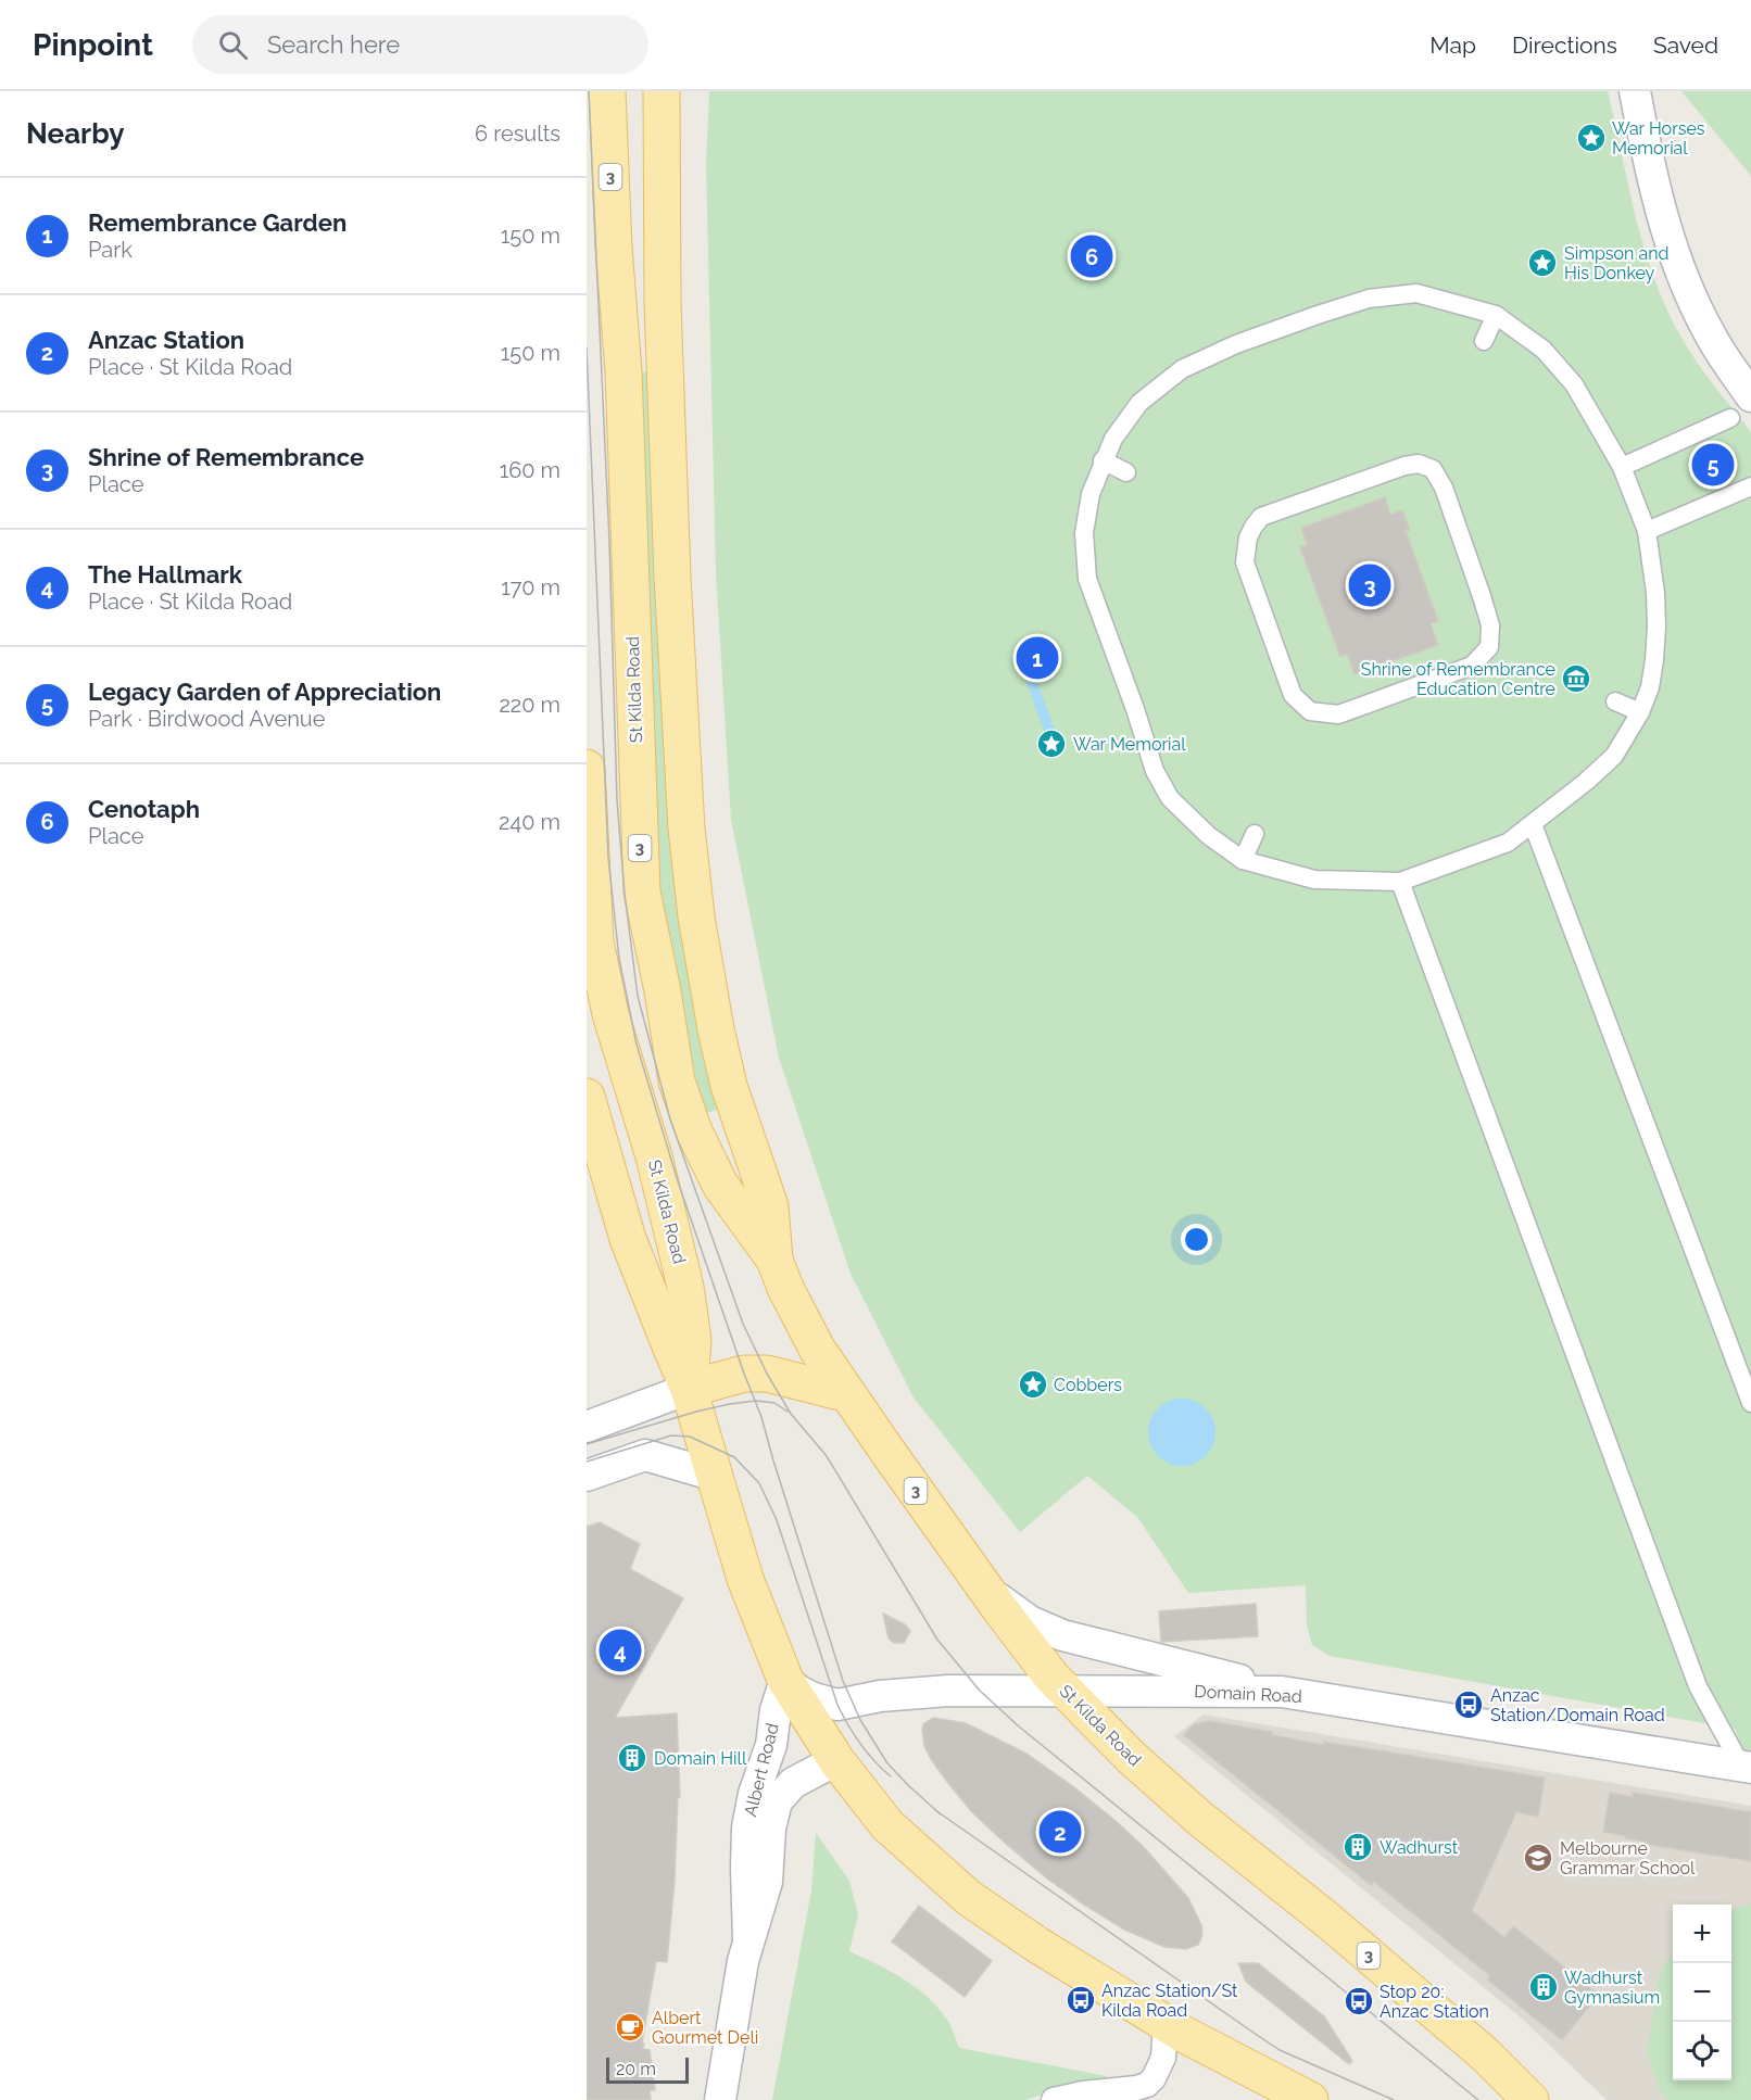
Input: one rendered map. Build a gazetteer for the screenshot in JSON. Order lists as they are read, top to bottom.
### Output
{
  "streets": {
    "main road": ["3", "St Kilda Road"],
    "street": ["Domain Road", "Albert Road"]
  },
  "crossings": [
    ["St Kilda Road", "Domain Road"],
    ["St Kilda Road", "Albert Road"],
    ["Domain Road", "Albert Road"]
  ],
  "places": {
    "place": [
      "War Horses Memorial",
      "Simpson and His Donkey",
      "War Memorial",
      "Cobbers"
    ],
    "museum": ["Shrine of Remembrance Education Centre"],
    "bus stop": ["Anzac Station/Domain Road", "Anzac Station/St Kilda Road", "Stop 20: Anzac Station"],
    "building": ["Domain Hill", "Wadhurst", "Wadhurst Gymnasium"],
    "school or university": ["Melbourne Grammar School"],
    "cafe": ["Albert Gourmet Deli"]
  },
  "scale_bar": "20 m",
  "page": {
    "header": "Pinpoint",
    "search": "Search here",
    "nav": ["Map", "Directions", "Saved"],
    "heading": ["Nearby", "6 results"],
    "list": [
      {
        "mark": "1",
        "name": "Remembrance Garden",
        "note": "Park",
        "value": "150 m"
      },
      {
        "mark": "2",
        "name": "Anzac Station",
        "note": "Place · St Kilda Road",
        "value": "150 m"
      },
      {
        "mark": "3",
        "name": "Shrine of Remembrance",
        "note": "Place",
        "value": "160 m"
      },
      {
        "mark": "4",
        "name": "The Hallmark",
        "note": "Place · St Kilda Road",
        "value": "170 m"
      },
      {
        "mark": "5",
        "name": "Legacy Garden of Appreciation",
        "note": "Park · Birdwood Avenue",
        "value": "220 m"
      },
      {
        "mark": "6",
        "name": "Cenotaph",
        "note": "Place",
        "value": "240 m"
      }
    ],
    "pins": [
      "6",
      "5",
      "3",
      "1",
      "4",
      "2"
    ],
    "map_buttons": ["+", "−"],
    "scale": "20 m"
  }
}
